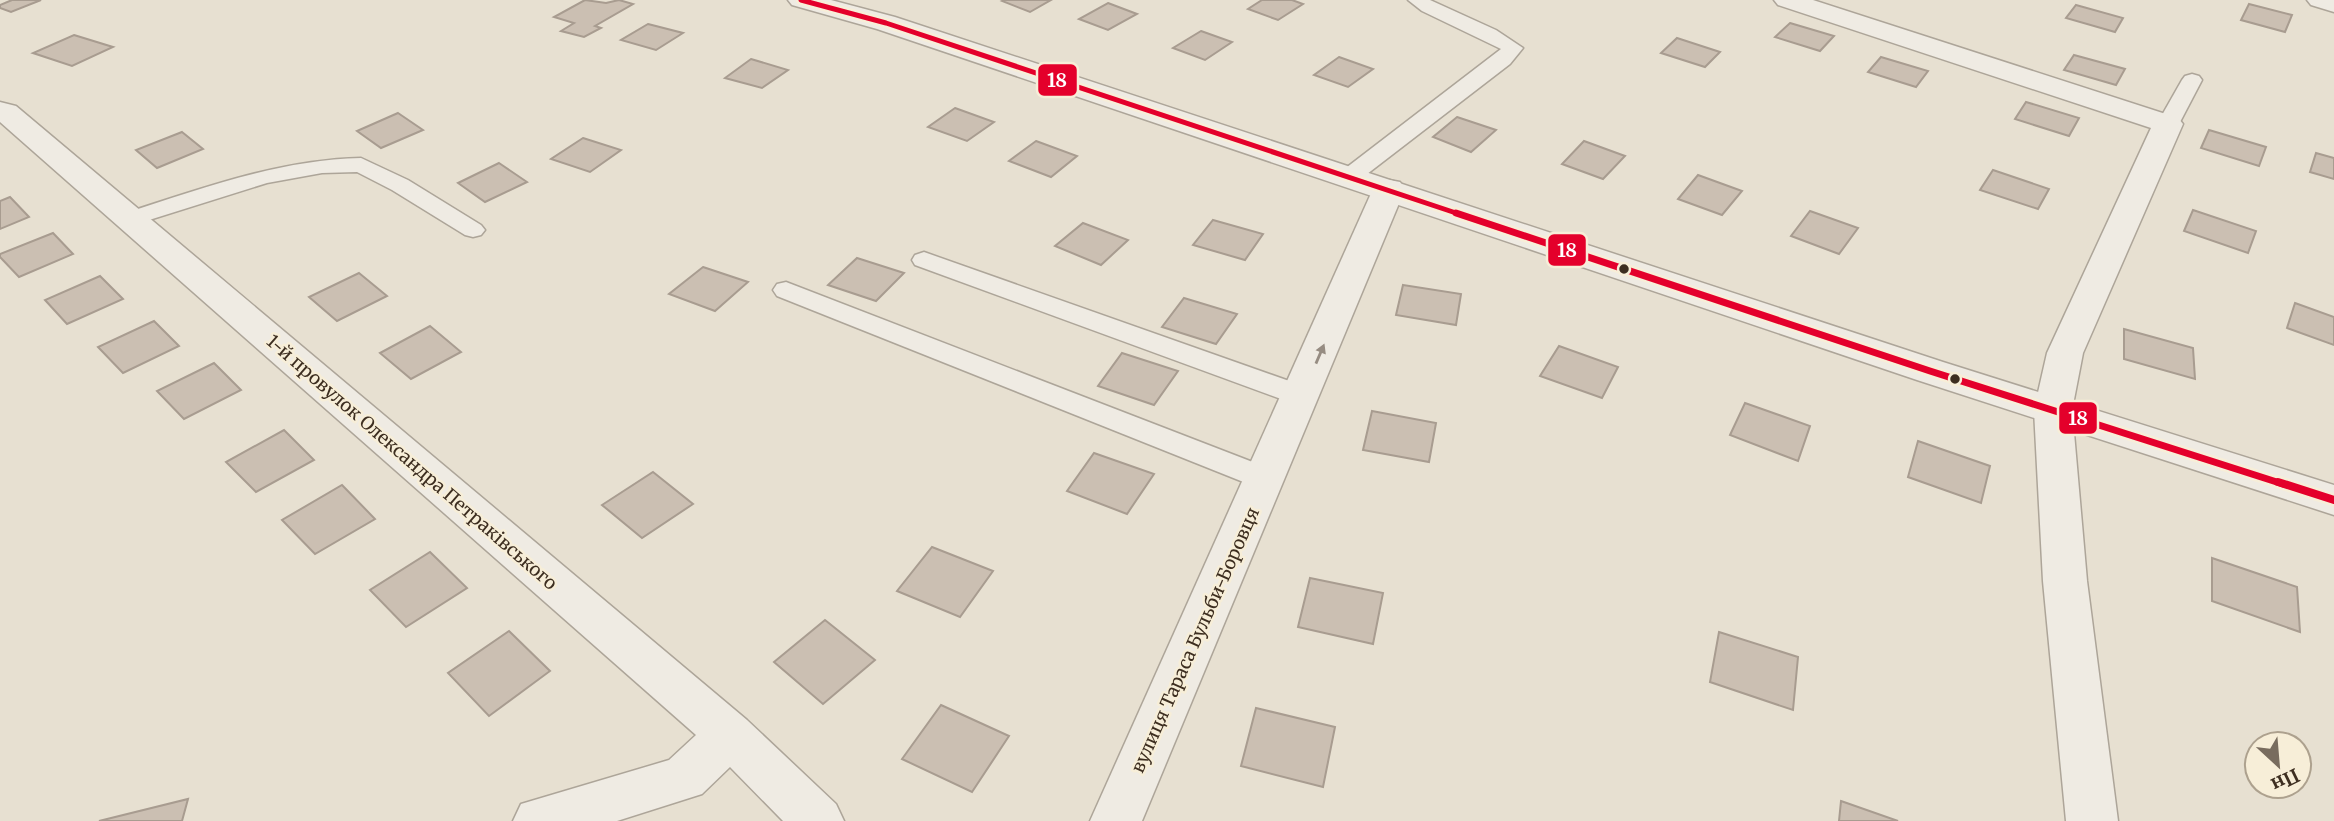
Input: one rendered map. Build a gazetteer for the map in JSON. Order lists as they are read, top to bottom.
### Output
{
  "streets": {
    "street": ["1-й провулок Олександра Петраківського", "вулиця Тараса Бульби-Боровця"]
  },
  "lines": ["transit line 18"],
  "north": "bottom right"
}
